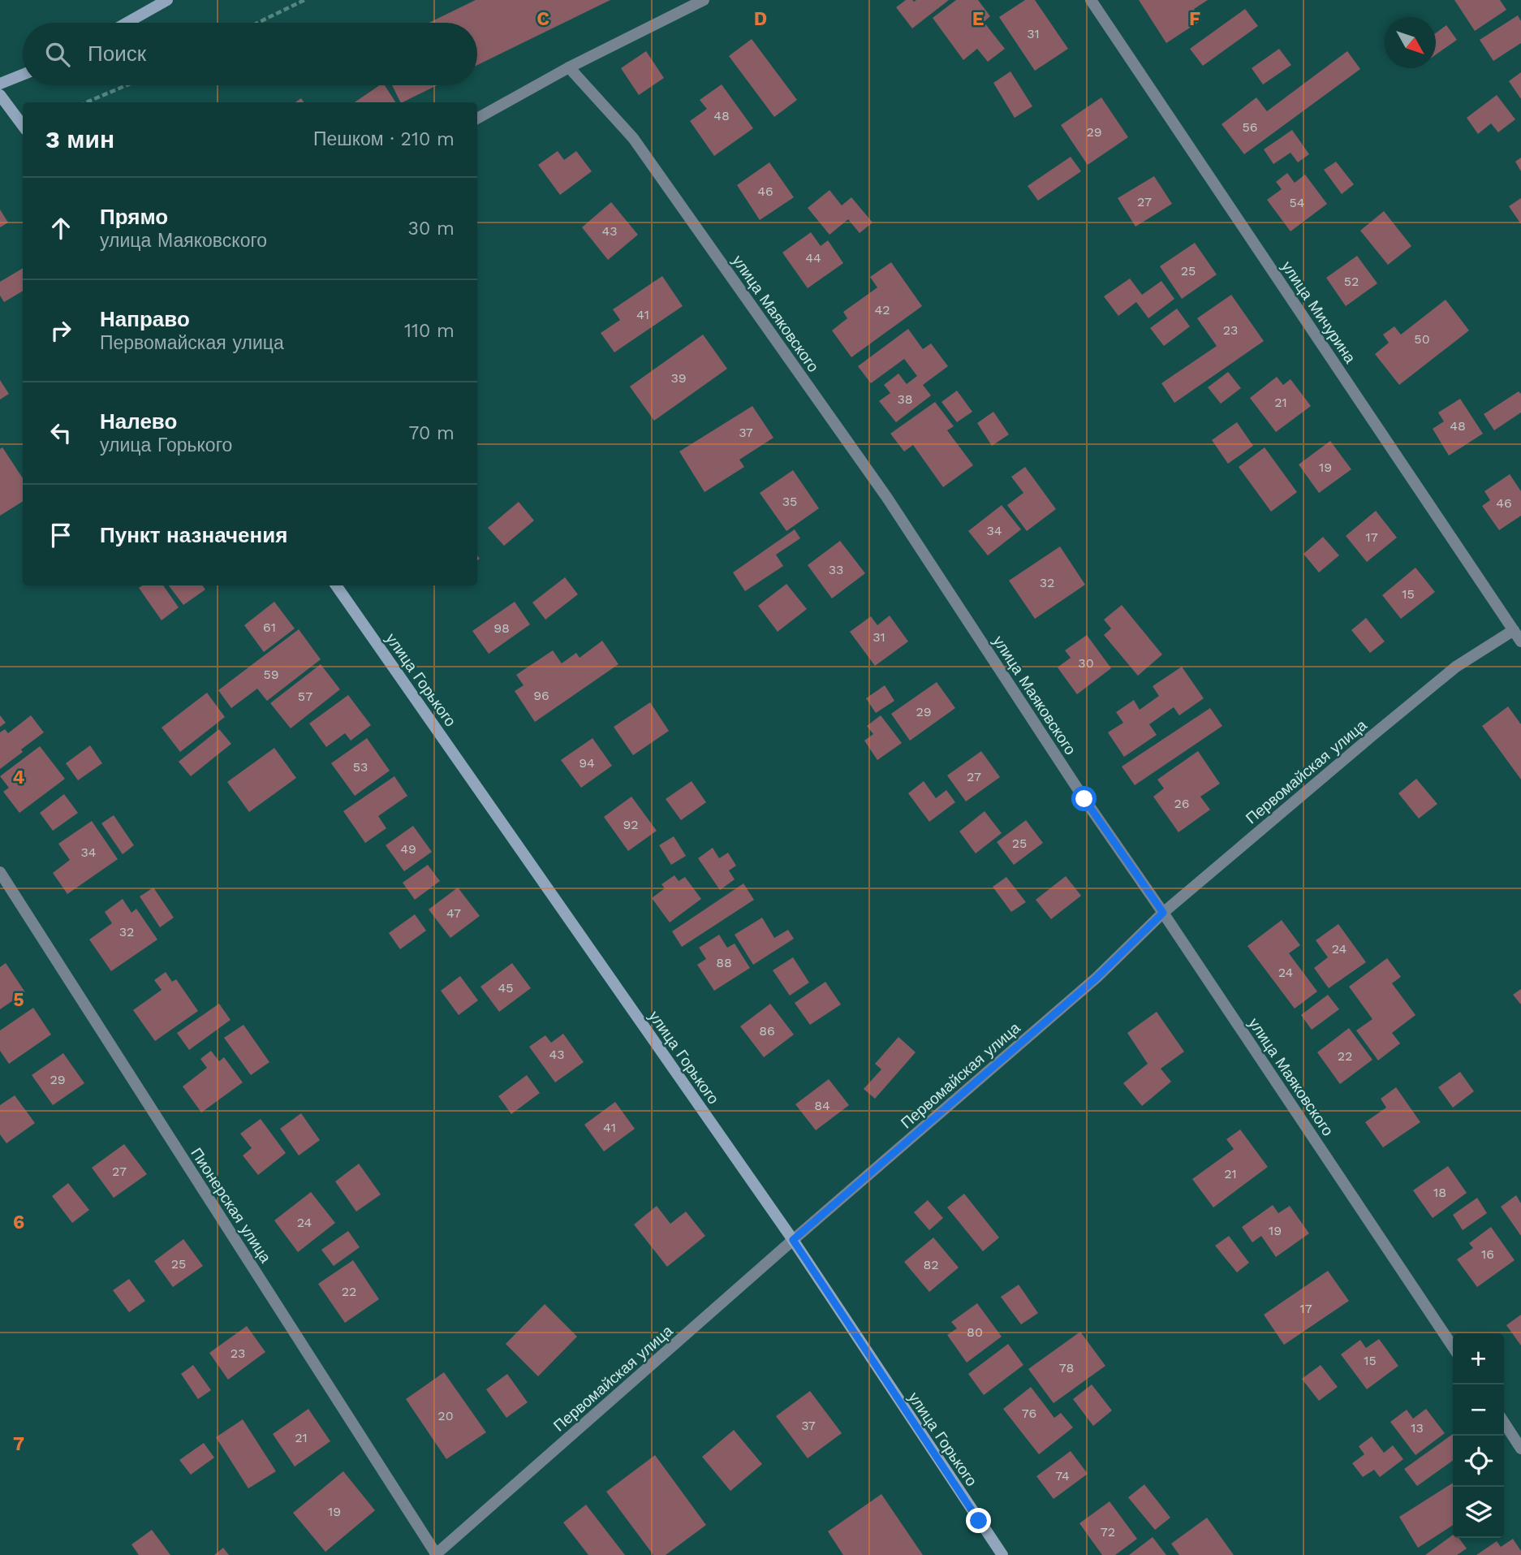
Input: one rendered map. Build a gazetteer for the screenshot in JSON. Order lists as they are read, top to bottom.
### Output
{
  "streets": {
    "street": [
      "улица Мичурина",
      "улица Маяковского",
      "улица Горького",
      "Первомайская улица",
      "Пионерская улица"
    ]
  },
  "crossings": [
    ["улица Мичурина", "Первомайская улица"],
    ["улица Маяковского", "Первомайская улица"],
    ["улица Горького", "Первомайская улица"],
    ["Первомайская улица", "Пионерская улица"]
  ],
  "house_numbers": [
    "31",
    "48",
    "56",
    "29",
    "46",
    "27",
    "54",
    "43",
    "44",
    "25",
    "52",
    "42",
    "41",
    "23",
    "50",
    "39",
    "38",
    "21",
    "48",
    "37",
    "19",
    "35",
    "46",
    "34",
    "17",
    "33",
    "32",
    "15",
    "61",
    "98",
    "31",
    "30",
    "59",
    "96",
    "57",
    "29",
    "94",
    "53",
    "27",
    "26",
    "92",
    "25",
    "49",
    "34",
    "47",
    "32",
    "24",
    "88",
    "24",
    "45",
    "86",
    "43",
    "22",
    "29",
    "84",
    "41",
    "27",
    "21",
    "18",
    "24",
    "19",
    "16",
    "25",
    "82",
    "22",
    "17",
    "80",
    "23",
    "15",
    "78",
    "76",
    "20",
    "37",
    "13",
    "21",
    "74",
    "19",
    "72"
  ],
  "north": "bottom right",
  "page": {
    "search": "Поиск",
    "heading": ["3 мин", "Пешком · 210 m"],
    "list": [
      ["Прямо", "улица Маяковского", "30 m"],
      ["Направо", "Первомайская улица", "110 m"],
      ["Налево", "улица Горького", "70 m"],
      "Пункт назначения"
    ],
    "map_buttons": ["+", "−"]
  },
  "grid": {
    "columns": [
      "C",
      "D",
      "E",
      "F"
    ],
    "rows": [
      "4",
      "5",
      "6",
      "7"
    ]
  }
}
